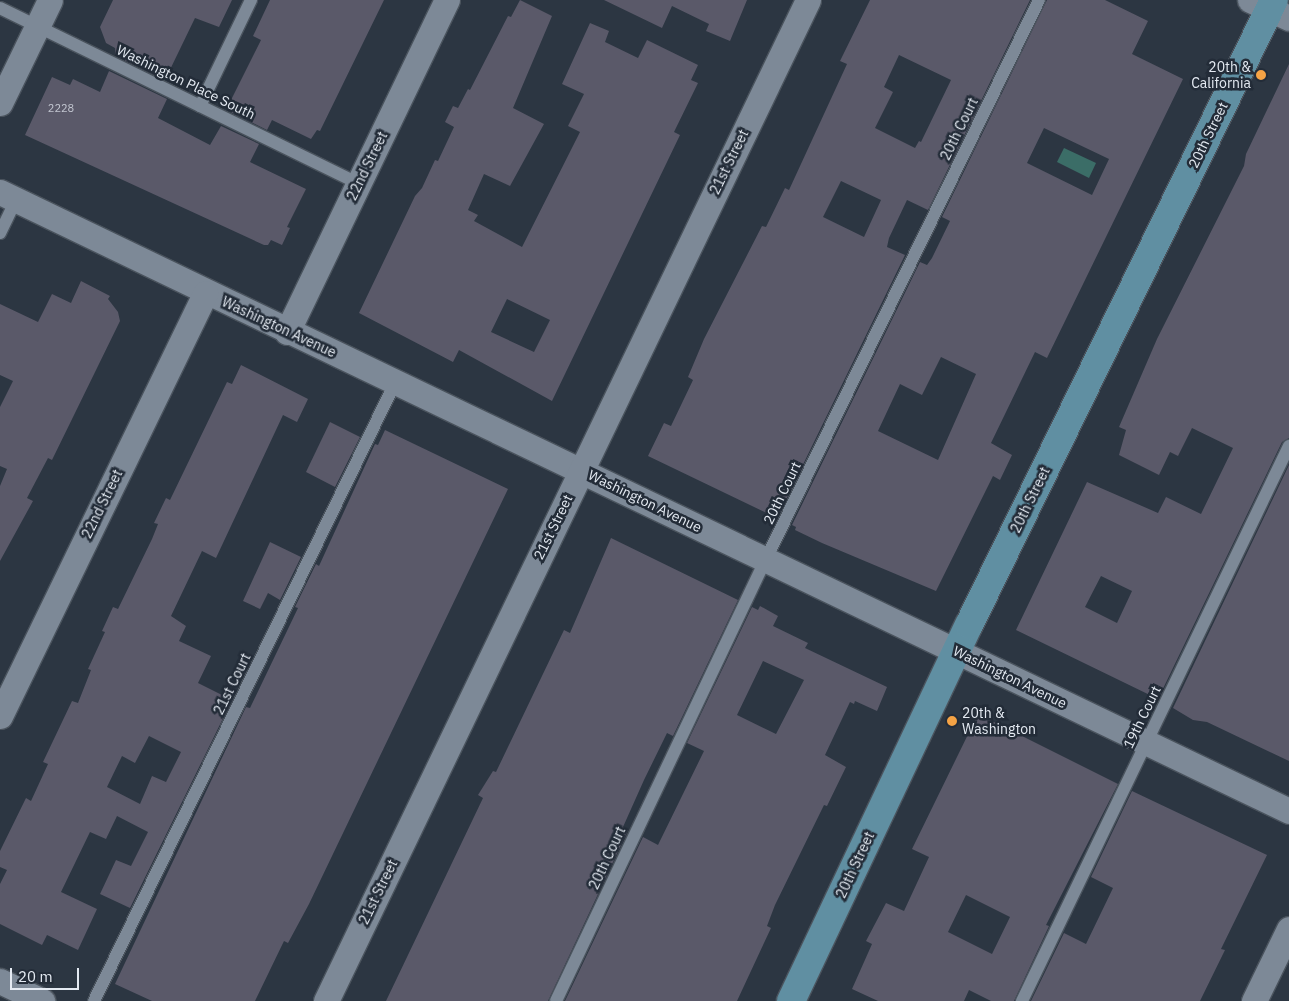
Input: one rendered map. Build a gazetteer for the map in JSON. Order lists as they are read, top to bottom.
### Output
{
  "streets": {
    "street": [
      "20th Street",
      "21st Street",
      "22nd Street",
      "Washington Avenue"
    ],
    "lane": [
      "Washington Place South",
      "20th Court",
      "21st Court",
      "19th Court"
    ]
  },
  "crossings": [
    ["Washington Place South", "22nd Street"],
    ["20th Court", "Washington Avenue"],
    ["20th Street", "Washington Avenue"],
    ["21st Street", "Washington Avenue"],
    ["22nd Street", "Washington Avenue"],
    ["Washington Avenue", "21st Court"],
    ["Washington Avenue", "19th Court"]
  ],
  "places": ["20th & California", "20th & Washington"],
  "house_numbers": ["2228"],
  "scale_bar": "20 m"
}
